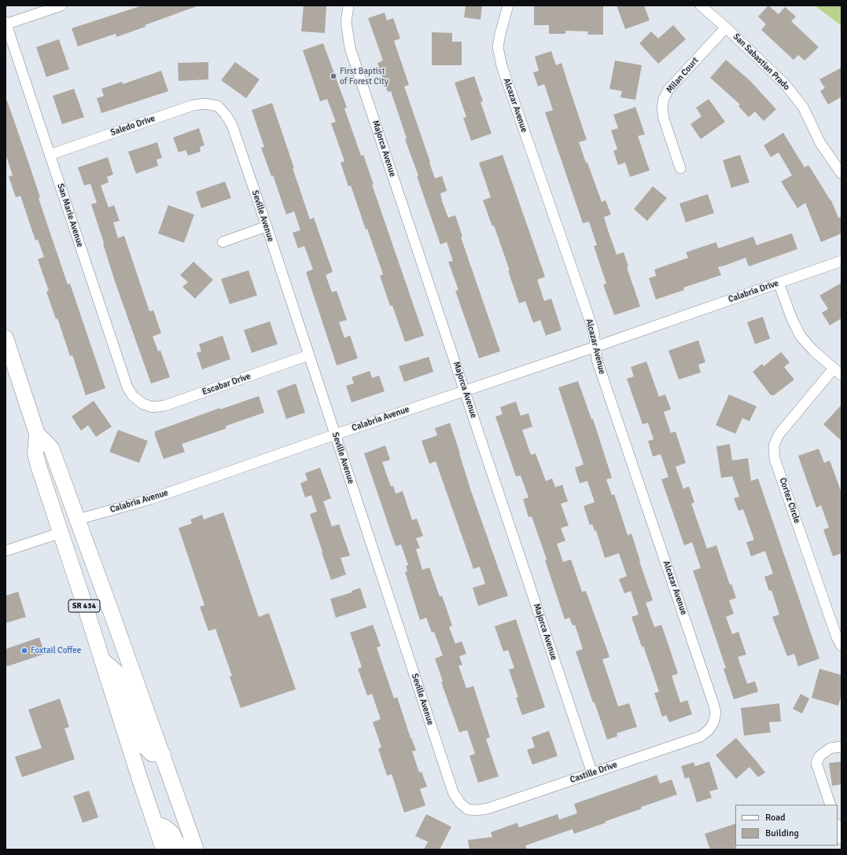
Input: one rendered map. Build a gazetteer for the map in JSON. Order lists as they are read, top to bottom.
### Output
{
  "streets": {
    "main road": ["SR 434"],
    "street": [
      "San Sabastian Prado",
      "Milan Court",
      "Alcazar Avenue",
      "Saledo Drive",
      "Majorca Avenue",
      "San Marie Avenue",
      "Seville Avenue",
      "Calabria Drive",
      "Escabar Drive",
      "Calabria Avenue",
      "Cortez Circle",
      "Castille Drive"
    ]
  },
  "crossings": [
    ["San Sabastian Prado", "Milan Court"],
    ["Alcazar Avenue", "Calabria Avenue"],
    ["Alcazar Avenue", "Castille Drive"],
    ["Saledo Drive", "San Marie Avenue"],
    ["Saledo Drive", "Seville Avenue"],
    ["Majorca Avenue", "Calabria Avenue"],
    ["Majorca Avenue", "Castille Drive"],
    ["San Marie Avenue", "Escabar Drive"],
    ["Seville Avenue", "Escabar Drive"],
    ["Seville Avenue", "Calabria Avenue"],
    ["Seville Avenue", "Castille Drive"],
    ["Calabria Drive", "Calabria Avenue"],
    ["Calabria Avenue", "SR 434"]
  ],
  "places": ["First Baptist of Forest City", "Foxtail Coffee"],
  "legend": ["Road", "Building"]
}
